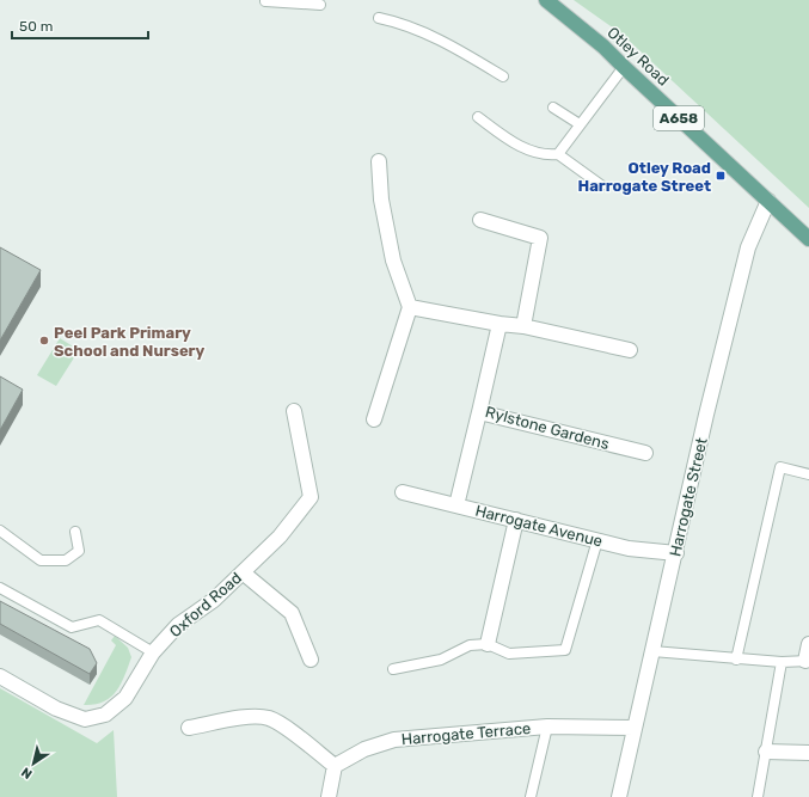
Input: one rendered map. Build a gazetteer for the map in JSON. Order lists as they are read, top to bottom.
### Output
{
  "streets": {
    "main road": ["Otley Road", "A658"],
    "street": [
      "Rylstone Gardens",
      "Harrogate Street",
      "Harrogate Avenue",
      "Oxford Road",
      "Harrogate Terrace"
    ]
  },
  "crossings": [
    ["Otley Road", "Harrogate Street"],
    ["Harrogate Street", "Harrogate Avenue"],
    ["Harrogate Street", "Harrogate Terrace"]
  ],
  "places": {
    "transit": ["Otley Road Harrogate Street"],
    "other": ["Peel Park Primary School and Nursery"]
  },
  "scale_bar": "50 m",
  "north": "bottom left"
}
